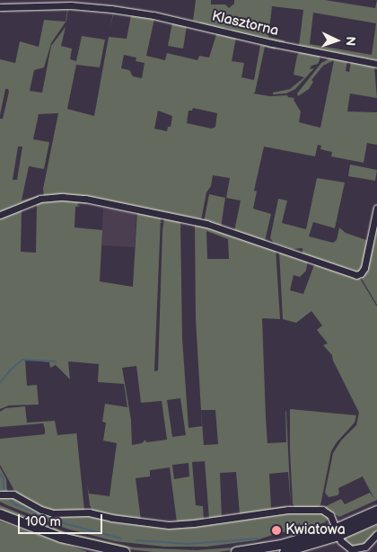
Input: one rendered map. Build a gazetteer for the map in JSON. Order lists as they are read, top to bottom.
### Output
{
  "streets": {
    "street": ["Klasztorna"]
  },
  "places": ["Kwiatowa"],
  "scale_bar": "100 m",
  "north": "right"
}
